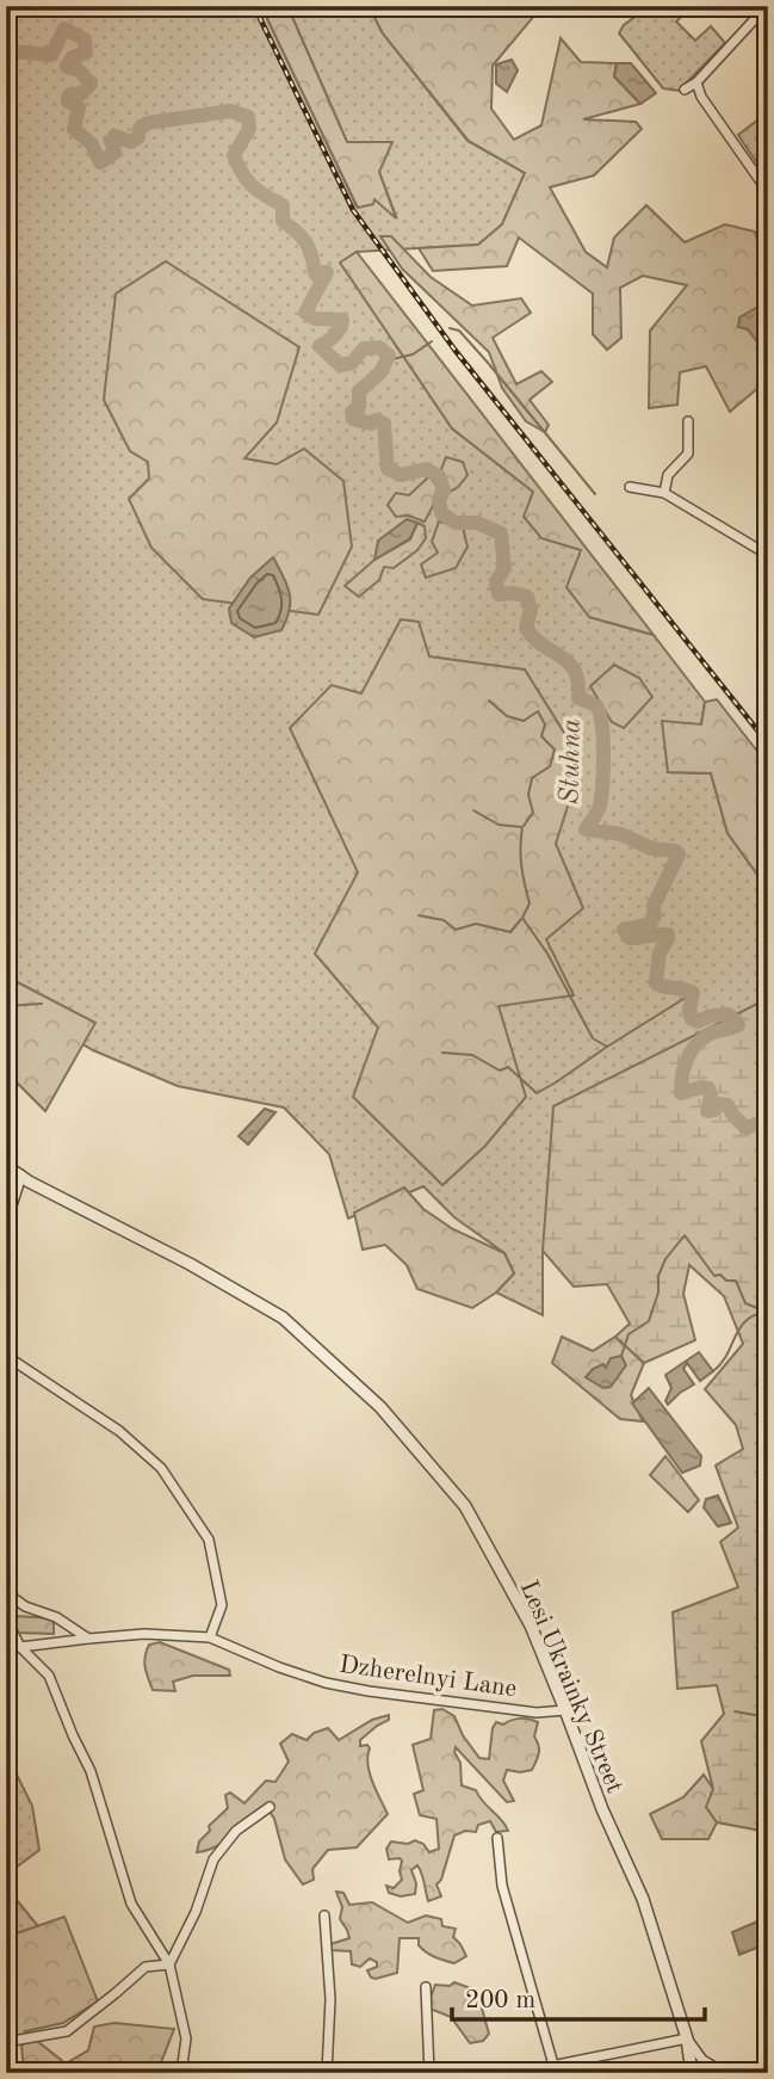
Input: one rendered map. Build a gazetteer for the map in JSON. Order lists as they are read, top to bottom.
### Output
{
  "streets": {
    "street": ["Dzherelnyi Lane", "Lesi Ukrainky Street"]
  },
  "crossings": [
    ["Dzherelnyi Lane", "Lesi Ukrainky Street"]
  ],
  "water": ["Stuhna"],
  "scale_bar": "200 m"
}
